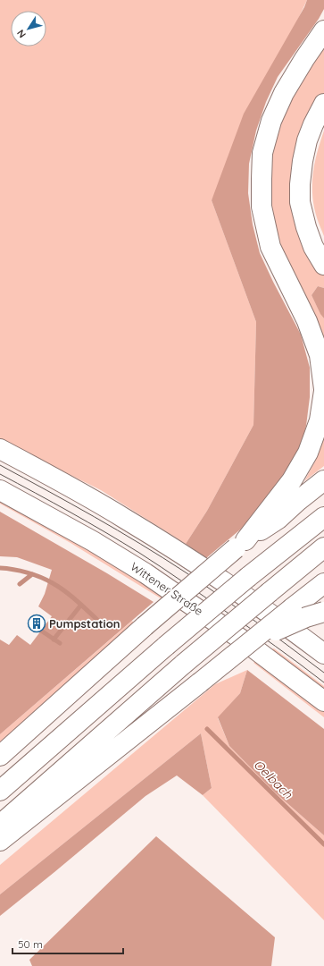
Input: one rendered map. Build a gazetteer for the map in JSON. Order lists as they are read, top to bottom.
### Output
{
  "streets": {
    "main road": ["Wittener Straße"]
  },
  "water": ["Oelbach"],
  "places": {
    "building": ["Pumpstation"]
  },
  "scale_bar": "50 m",
  "north": "bottom left"
}
